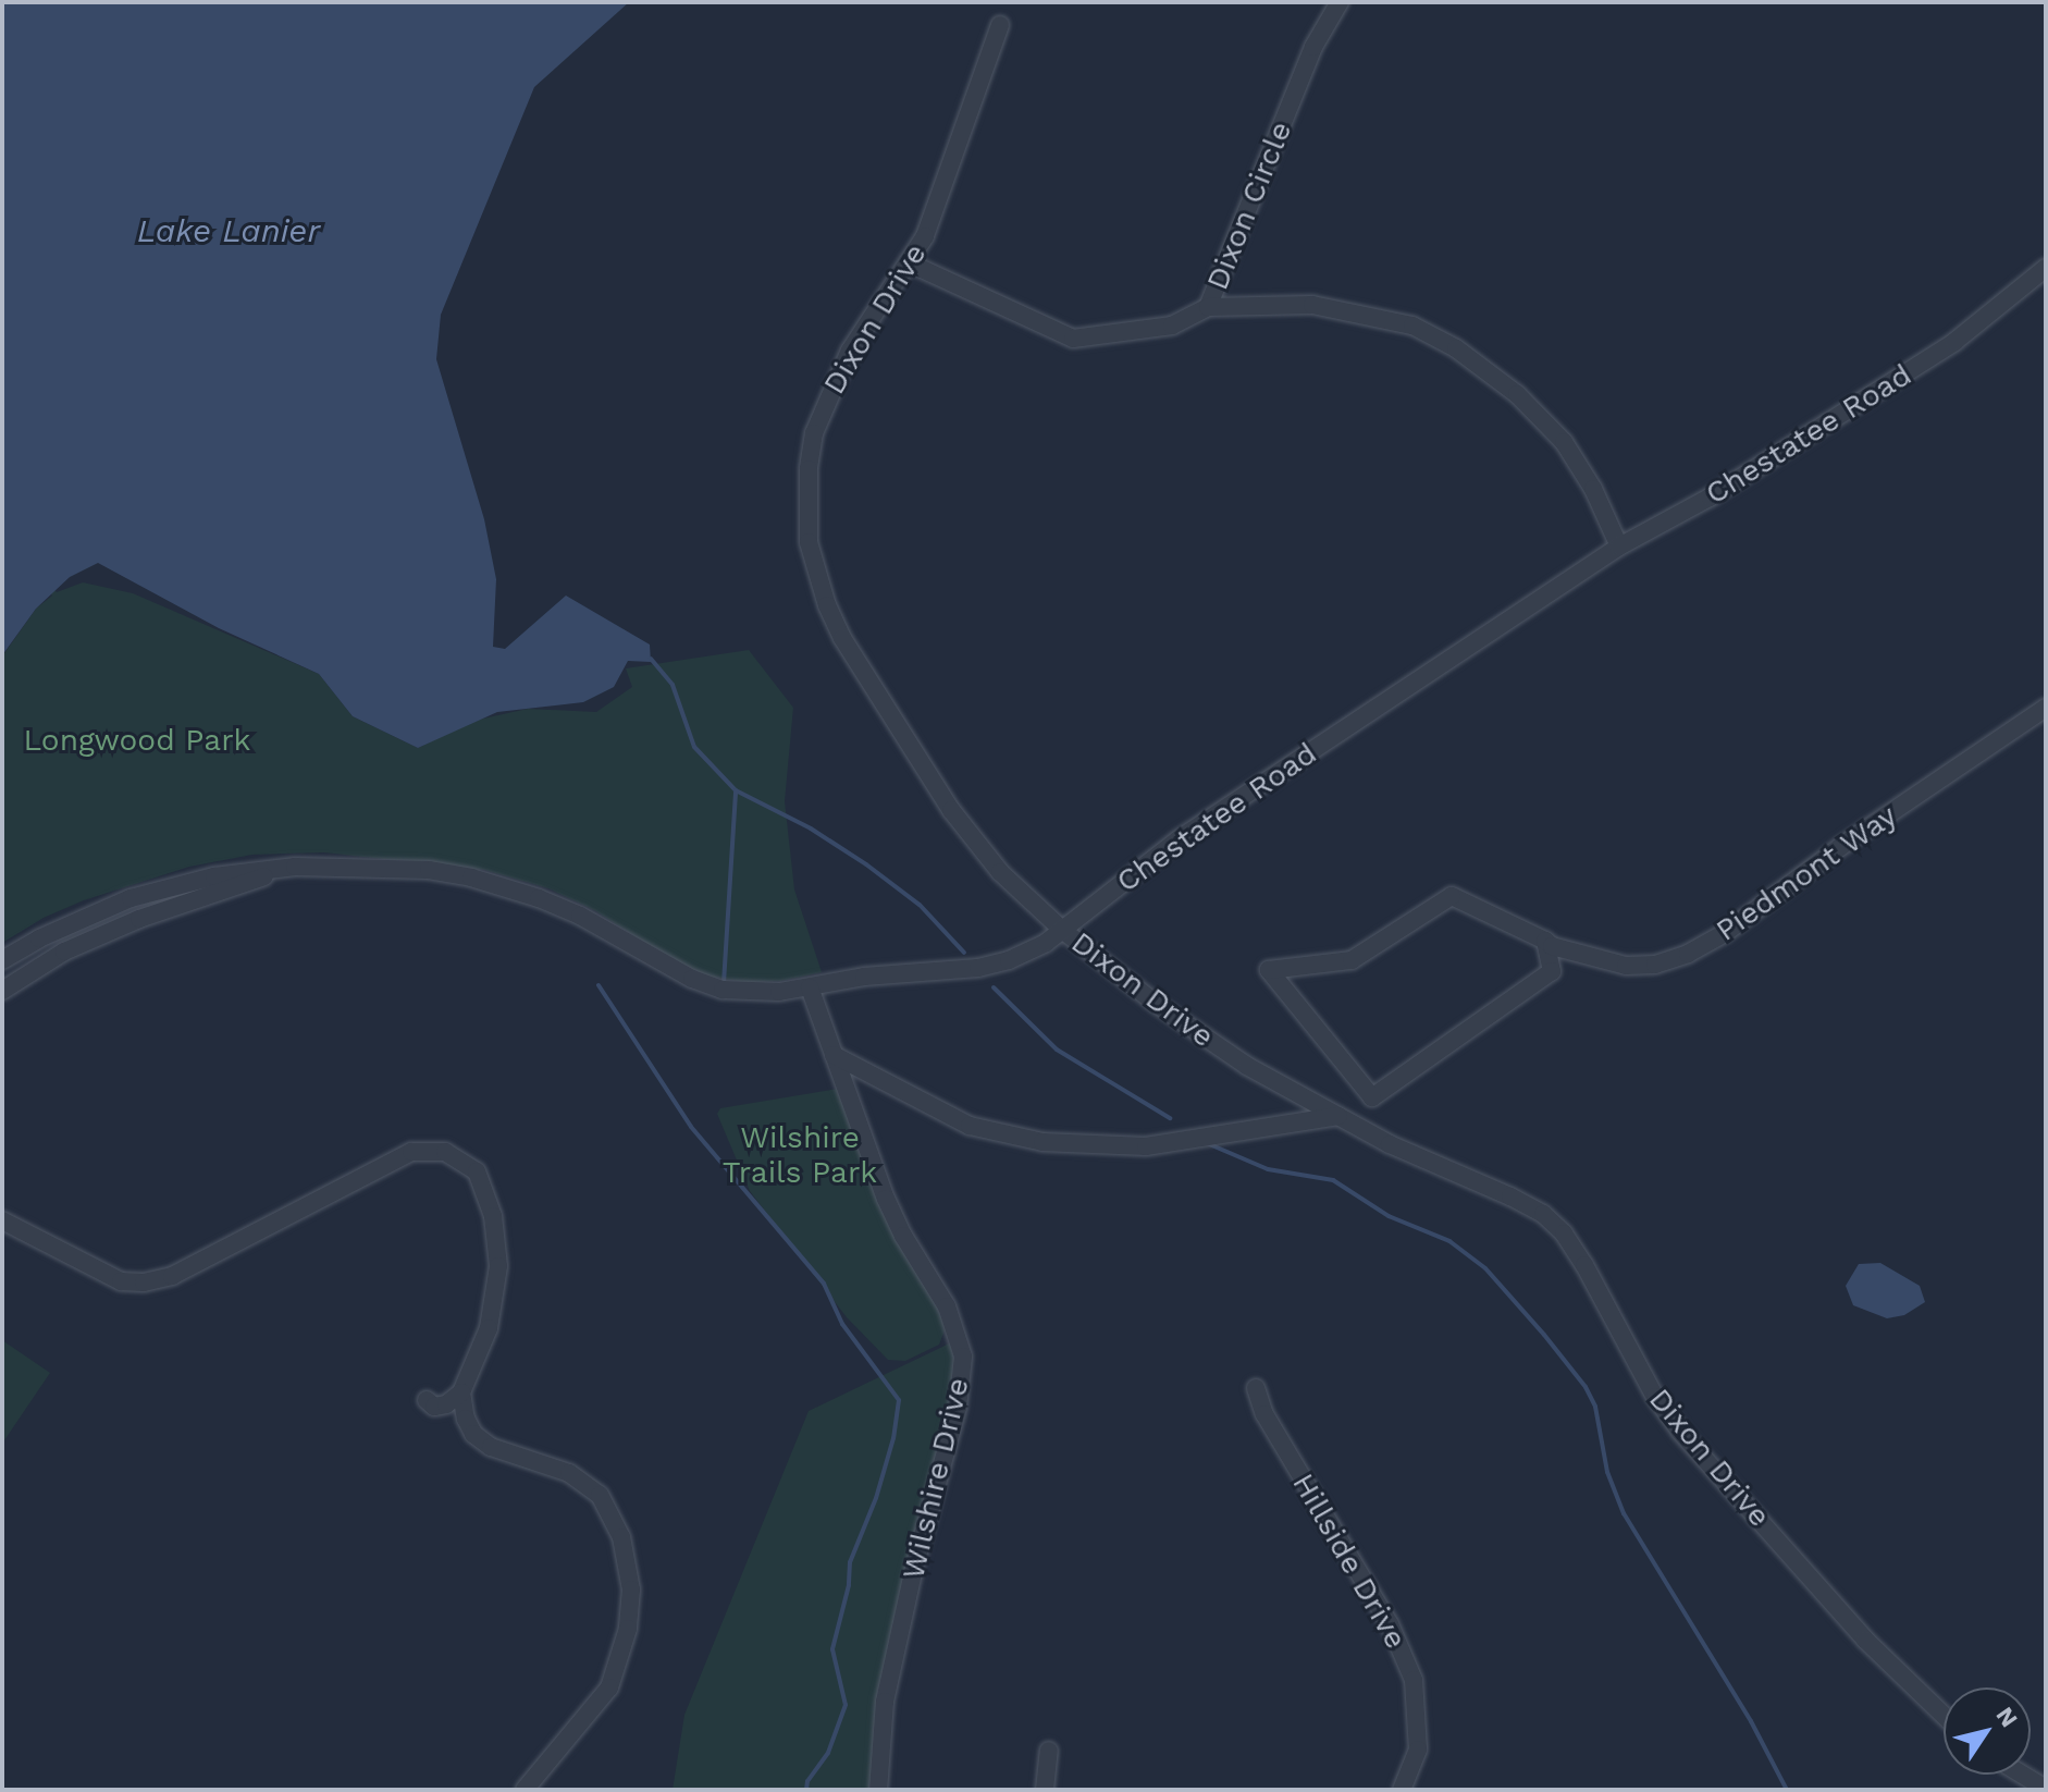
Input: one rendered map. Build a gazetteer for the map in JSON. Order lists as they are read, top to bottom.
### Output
{
  "streets": {
    "street": [
      "Dixon Circle",
      "Dixon Drive",
      "Chestatee Road",
      "Piedmont Way",
      "Wilshire Drive",
      "Hillside Drive"
    ]
  },
  "crossings": [
    ["Dixon Circle", "Dixon Drive"],
    ["Dixon Drive", "Chestatee Road"],
    ["Chestatee Road", "Wilshire Drive"]
  ],
  "water": ["Lake Lanier"],
  "parks": ["Longwood Park", "Wilshire Trails Park"],
  "north": "top right"
}
